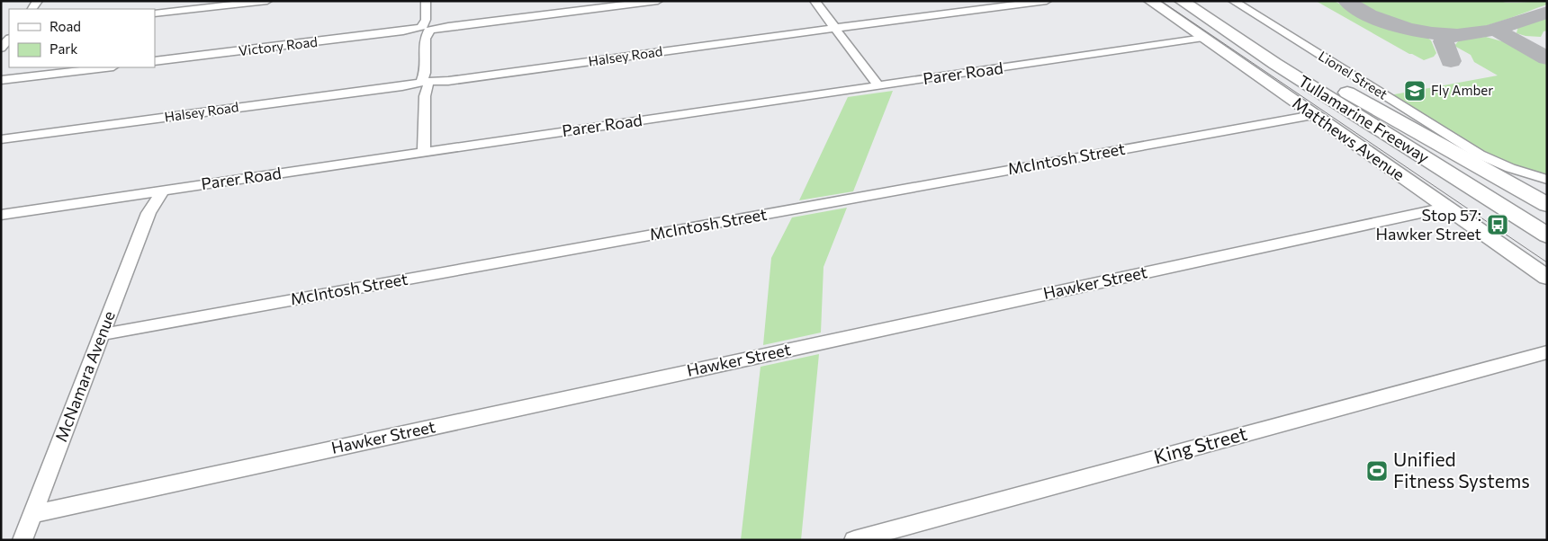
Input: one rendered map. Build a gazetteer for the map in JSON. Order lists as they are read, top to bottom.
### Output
{
  "streets": {
    "highway": ["Tullamarine Freeway"],
    "main road": ["Matthews Avenue"],
    "street": [
      "Victory Road",
      "Halsey Road",
      "Parer Road",
      "Lionel Street",
      "McIntosh Street",
      "Hawker Street",
      "McNamara Avenue",
      "King Street"
    ]
  },
  "crossings": [
    ["Parer Road", "Matthews Avenue"],
    ["Parer Road", "McNamara Avenue"],
    ["Matthews Avenue", "McIntosh Street"],
    ["Matthews Avenue", "Hawker Street"],
    ["McIntosh Street", "McNamara Avenue"],
    ["Hawker Street", "McNamara Avenue"]
  ],
  "places": {
    "school or university": ["Fly Amber"],
    "bus stop": ["Stop 57: Hawker Street"],
    "sports": ["Unified Fitness Systems"]
  },
  "legend": ["Road", "Park"]
}
